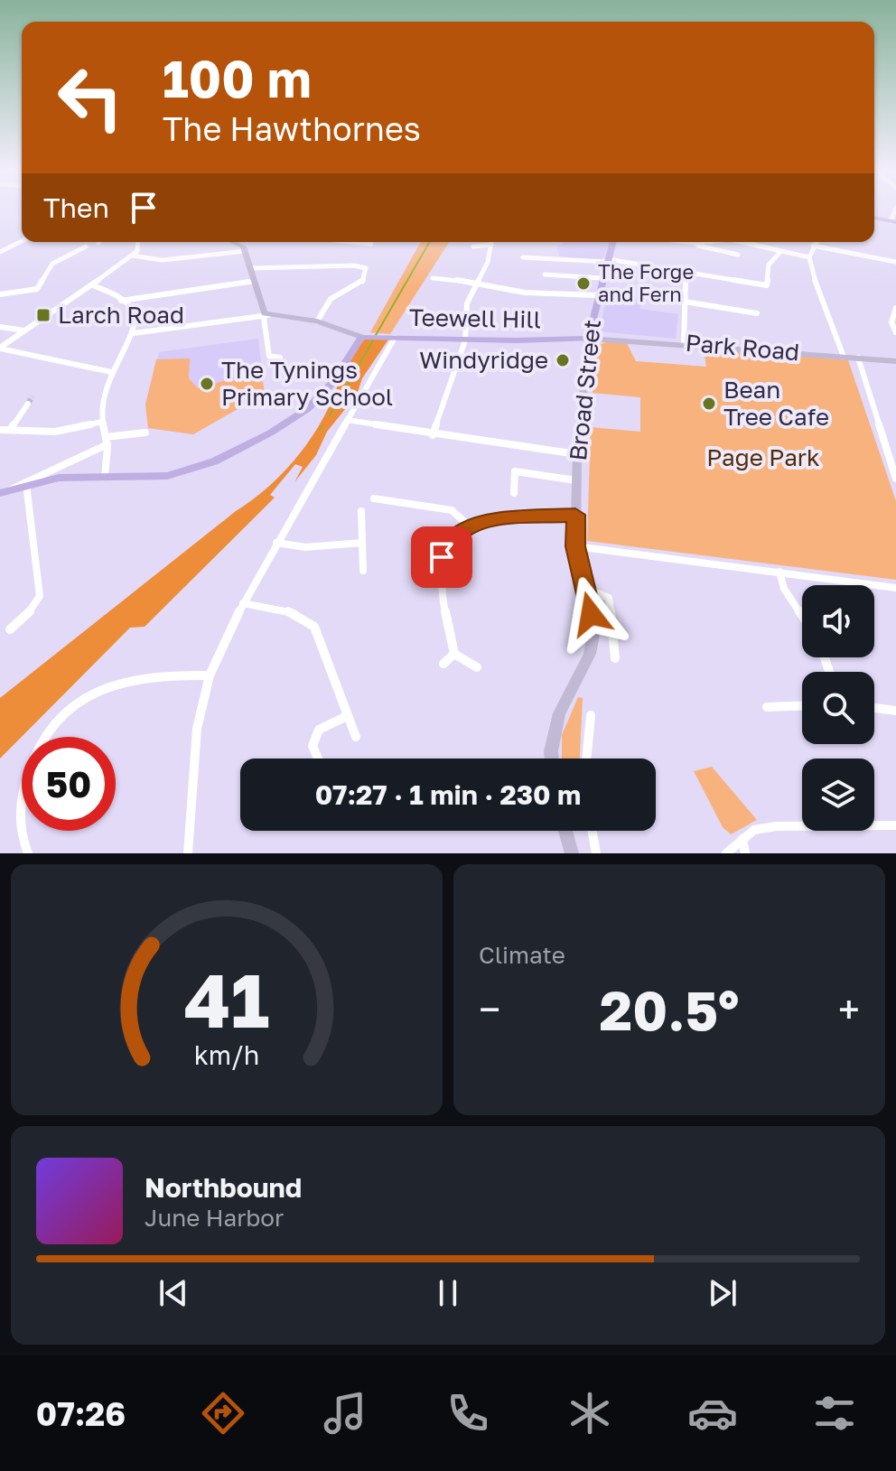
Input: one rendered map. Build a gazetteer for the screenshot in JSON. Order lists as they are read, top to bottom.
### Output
{
  "streets": {
    "main road": ["Teewell Hill", "Broad Street"],
    "street": ["Park Road"]
  },
  "crossings": [
    ["Teewell Hill", "Park Road"],
    ["Teewell Hill", "Broad Street"],
    ["Park Road", "Broad Street"]
  ],
  "parks": ["Page Park"],
  "places": {
    "other": [
      "The Forge and Fern",
      "Windyridge",
      "The Tynings Primary School",
      "Bean Tree Cafe"
    ],
    "transit": ["Larch Road"]
  },
  "page": {
    "turn": ["100 m", "The Hawthornes"],
    "then": "Then",
    "limit": "50",
    "trip": "07:27 · 1 min · 230 m",
    "tile": "Climate",
    "heat": ["−", "20.5°", "+"],
    "song": ["Northbound", "June Harbor"],
    "tabs": "07:26",
    "gauge": ["41", "km/h"]
  }
}
